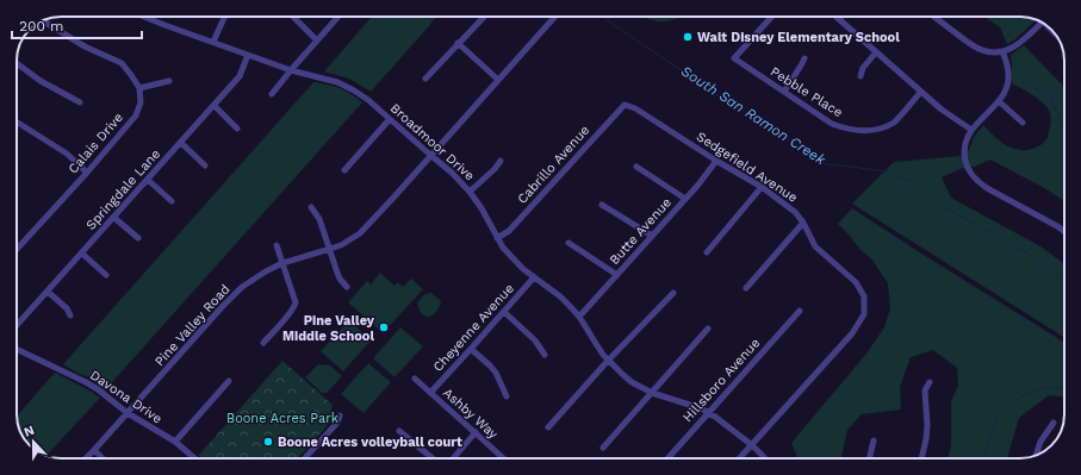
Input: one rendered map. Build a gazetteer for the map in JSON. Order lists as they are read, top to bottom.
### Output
{
  "streets": {
    "street": [
      "Pebble Place",
      "Broadmoor Drive",
      "Calais Drive",
      "Cabrillo Avenue",
      "Sedgefield Avenue",
      "Springdale Lane",
      "Butte Avenue",
      "Pine Valley Road",
      "Cheyenne Avenue",
      "Hillsboro Avenue",
      "Davona Drive",
      "Ashby Way"
    ]
  },
  "crossings": [
    ["Broadmoor Drive", "Cabrillo Avenue"],
    ["Broadmoor Drive", "Sedgefield Avenue"],
    ["Broadmoor Drive", "Springdale Lane"],
    ["Broadmoor Drive", "Butte Avenue"],
    ["Broadmoor Drive", "Pine Valley Road"],
    ["Broadmoor Drive", "Cheyenne Avenue"],
    ["Broadmoor Drive", "Hillsboro Avenue"],
    ["Cabrillo Avenue", "Sedgefield Avenue"],
    ["Sedgefield Avenue", "Butte Avenue"],
    ["Pine Valley Road", "Davona Drive"],
    ["Cheyenne Avenue", "Ashby Way"]
  ],
  "water": ["South San Ramon Creek"],
  "parks": ["Boone Acres Park"],
  "places": ["Walt Disney Elementary School", "Pine Valley Middle School", "Boone Acres volleyball court"],
  "scale_bar": "200 m",
  "north": "top"
}
